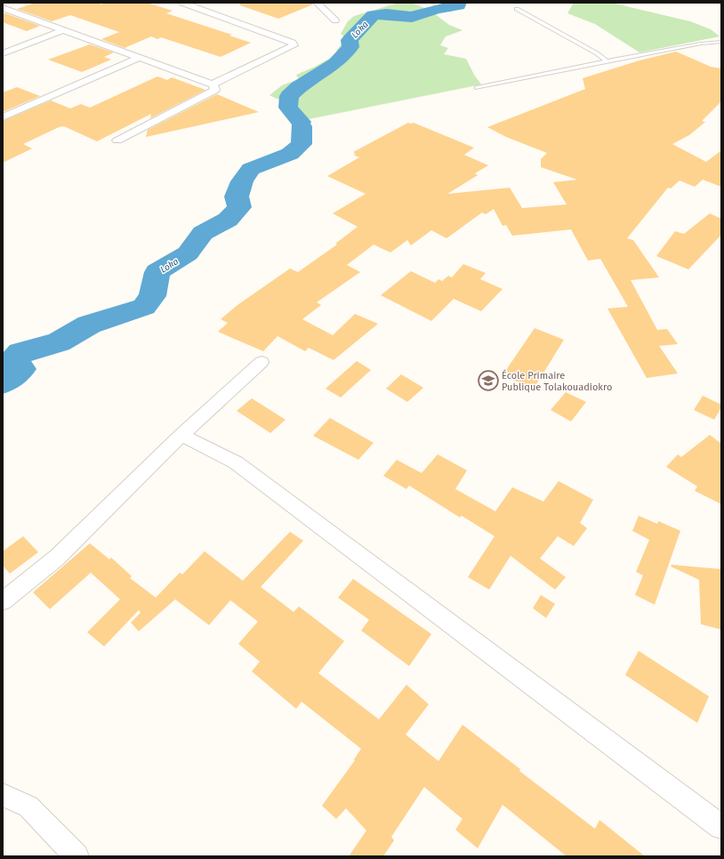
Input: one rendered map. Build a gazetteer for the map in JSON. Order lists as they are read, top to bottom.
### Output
{
  "water": ["Loka"],
  "places": {
    "school or university": ["École Primaire Publique Tolakouadiokro"]
  }
}
